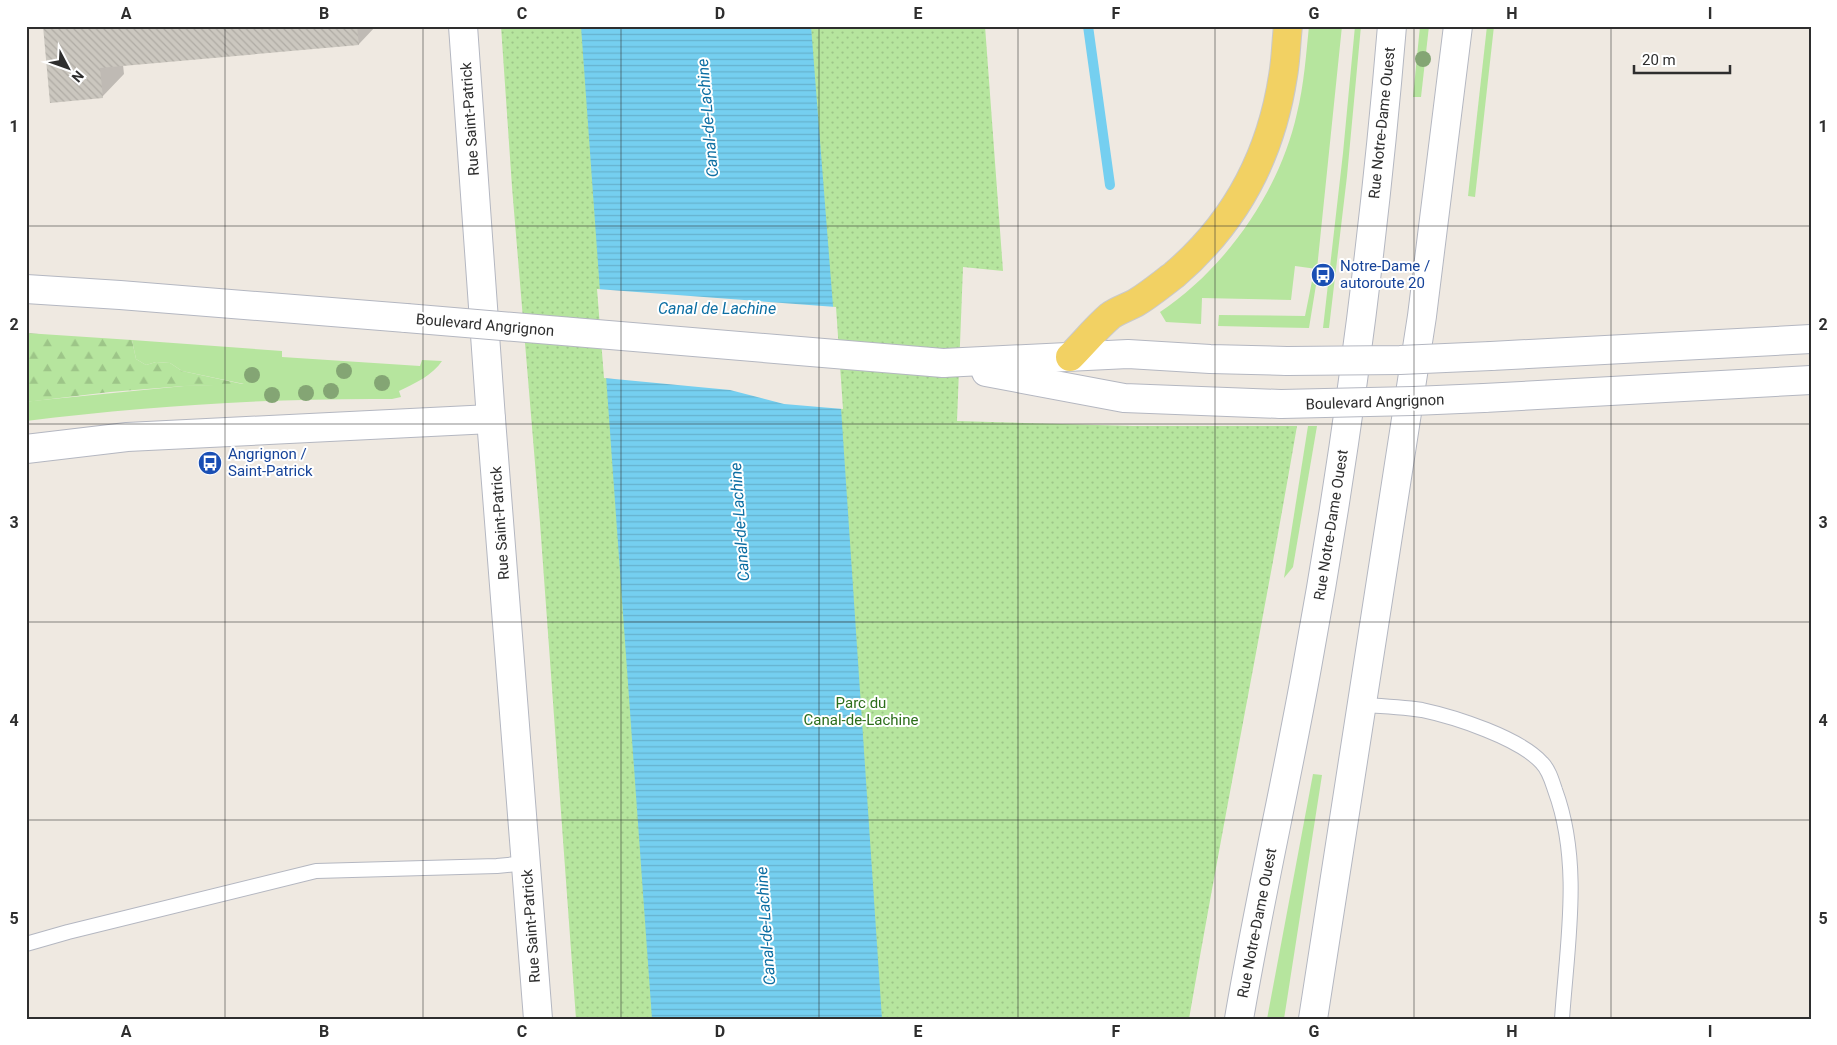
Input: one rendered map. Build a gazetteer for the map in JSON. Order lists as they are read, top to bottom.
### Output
{
  "streets": {
    "main road": ["Rue Saint-Patrick", "Rue Notre-Dame Ouest", "Boulevard Angrignon"]
  },
  "water": ["Canal-de-Lachine", "Canal de Lachine"],
  "parks": ["Parc du Canal-de-Lachine"],
  "places": {
    "bus stop": ["Notre-Dame / autoroute 20", "Angrignon / Saint-Patrick"]
  },
  "scale_bar": "20 m",
  "north": "bottom right",
  "grid": {
    "columns": [
      "A",
      "B",
      "C",
      "D",
      "E",
      "F",
      "G",
      "H",
      "I"
    ],
    "rows": [
      "1",
      "2",
      "3",
      "4",
      "5"
    ]
  }
}
